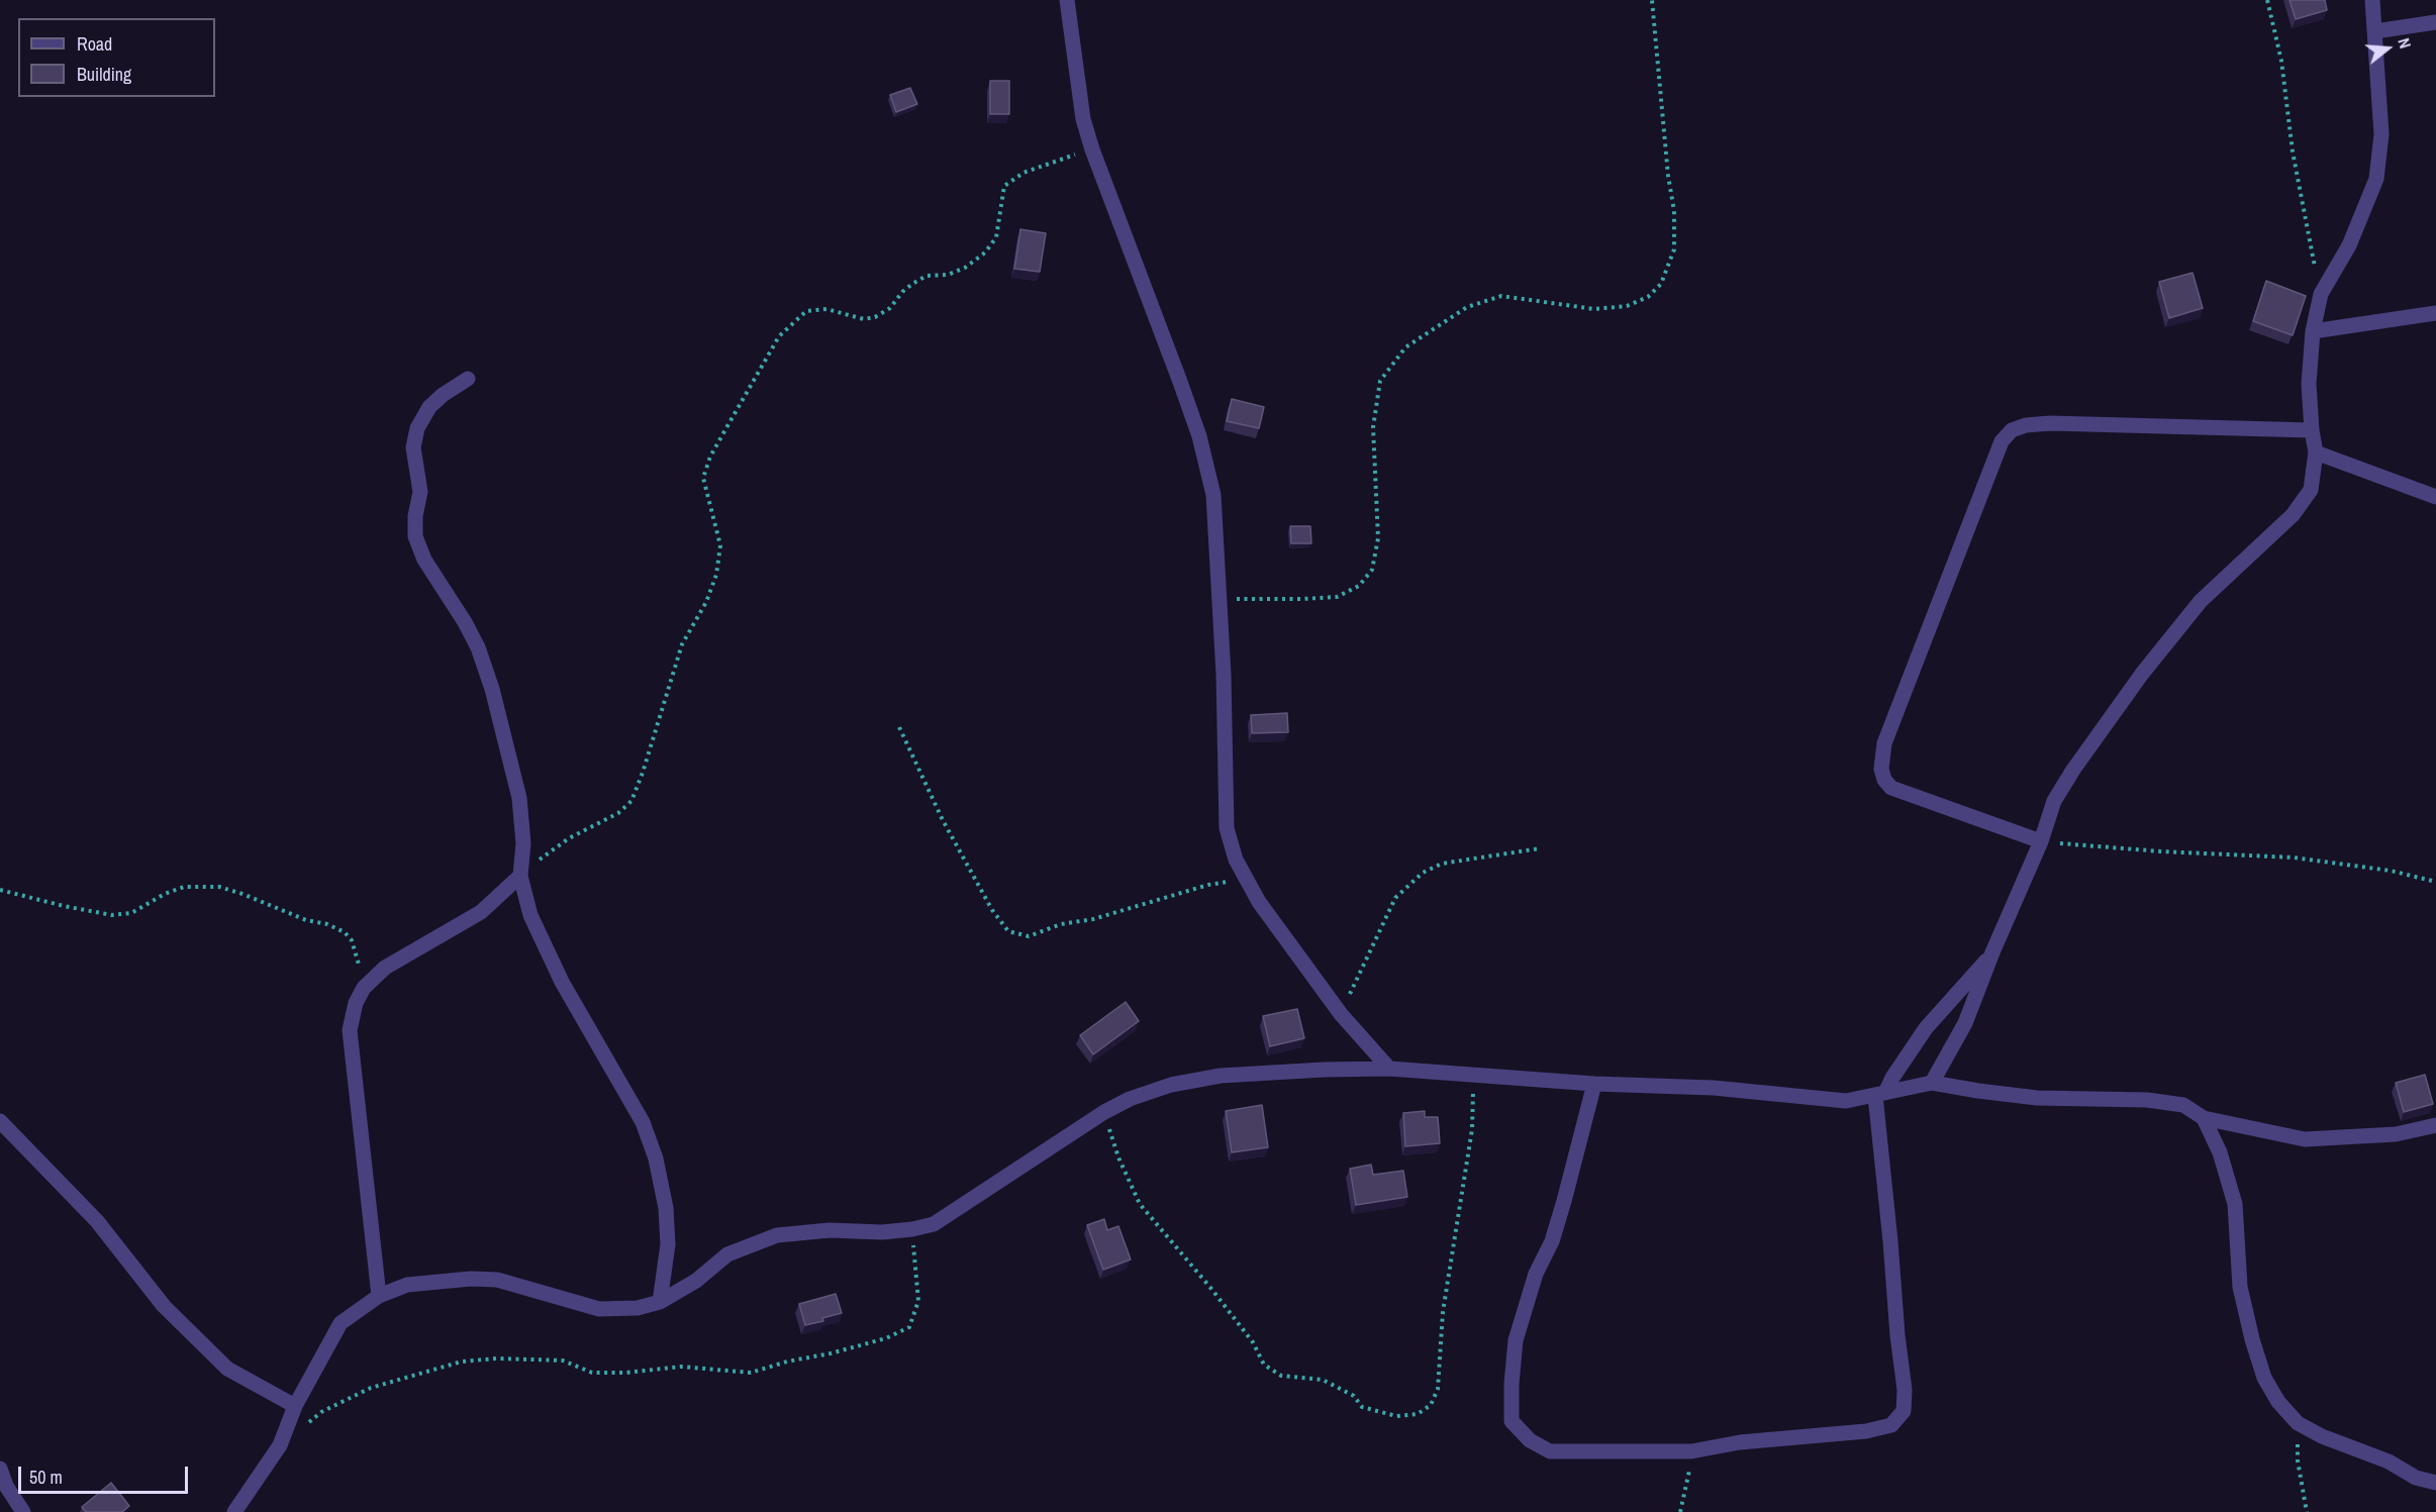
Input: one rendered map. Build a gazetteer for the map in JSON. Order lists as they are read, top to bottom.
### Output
{
  "legend": ["Road", "Building"],
  "scale_bar": "50 m",
  "north": "right"
}
